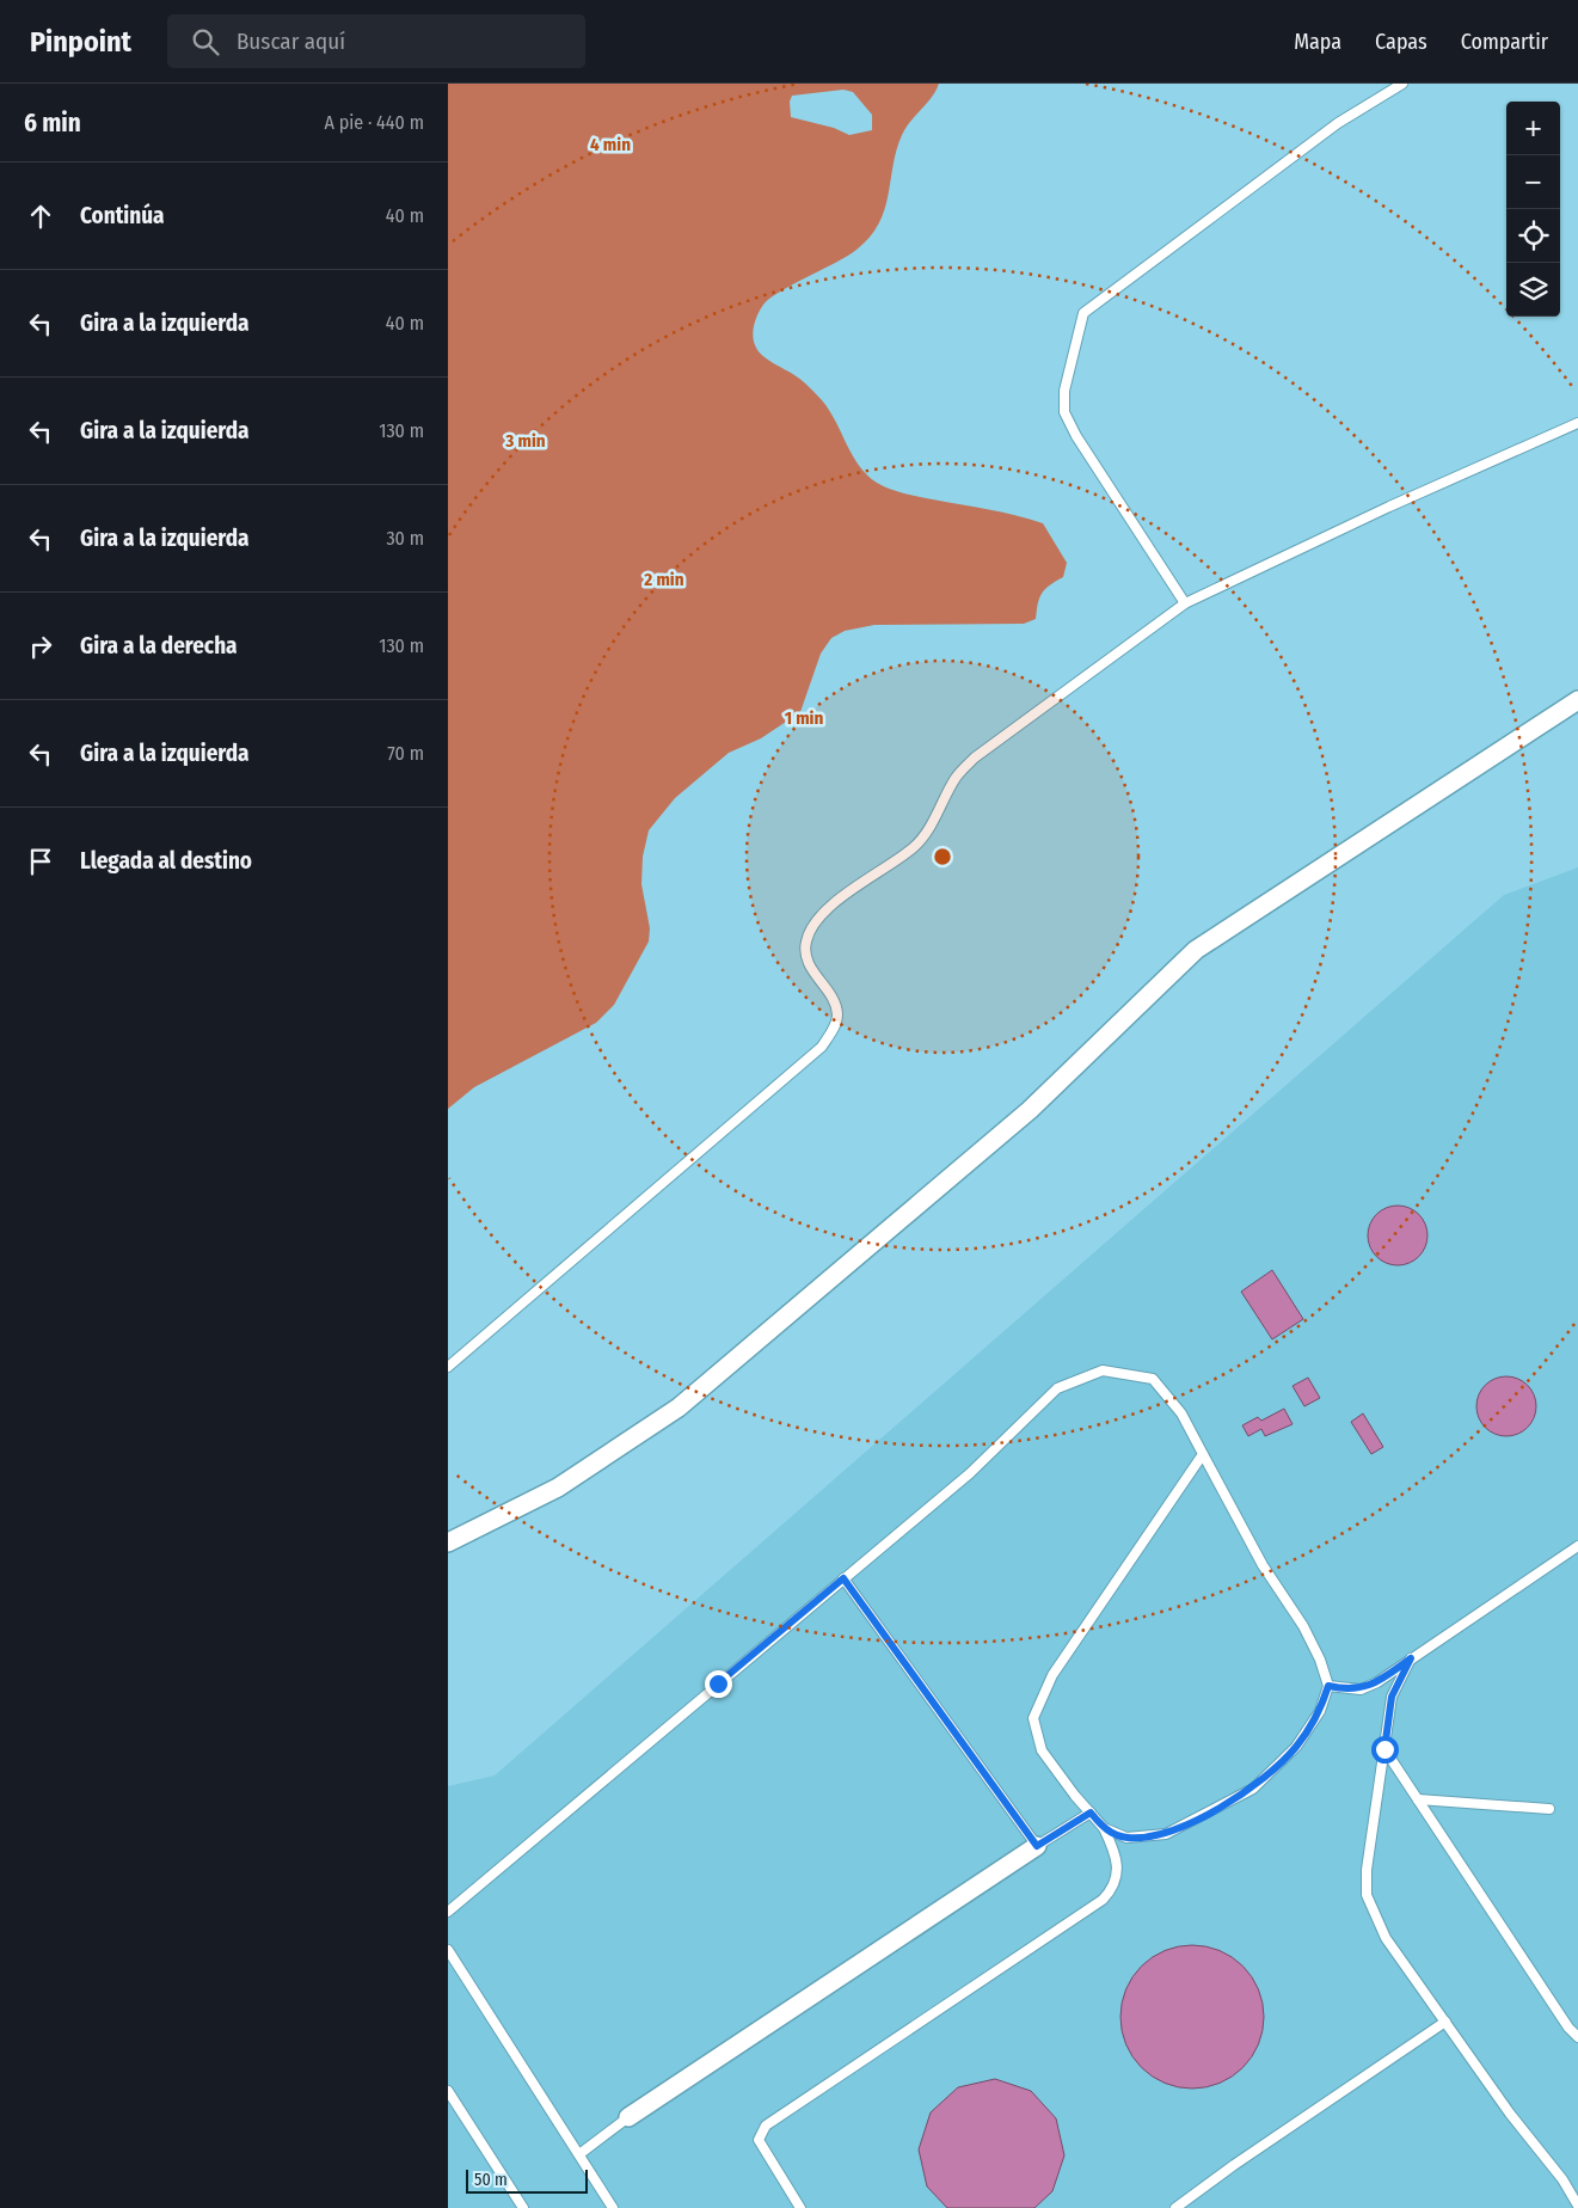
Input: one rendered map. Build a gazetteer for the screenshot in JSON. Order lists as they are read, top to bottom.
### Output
{
  "scale_bar": "50 m",
  "page": {
    "header": "Pinpoint",
    "search": "Buscar aquí",
    "nav": ["Mapa", "Capas", "Compartir"],
    "heading": ["6 min", "A pie · 440 m"],
    "map_buttons": ["+", "−"],
    "list": [
      ["Continúa", "40 m"],
      ["Gira a la izquierda", "40 m"],
      ["Gira a la izquierda", "130 m"],
      ["Gira a la izquierda", "30 m"],
      ["Gira a la derecha", "130 m"],
      ["Gira a la izquierda", "70 m"],
      "Llegada al destino"
    ],
    "scale": "50 m"
  },
  "rings": [
    "4 min",
    "3 min",
    "2 min",
    "1 min"
  ]
}
